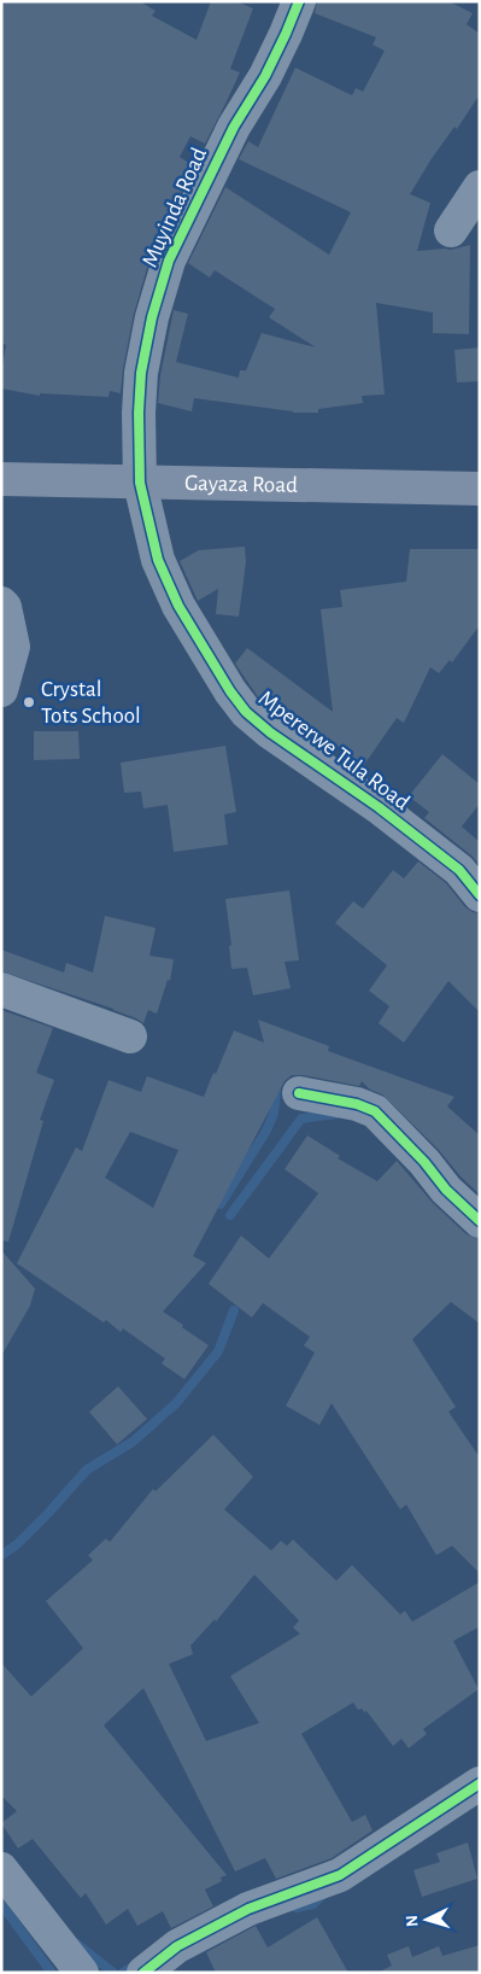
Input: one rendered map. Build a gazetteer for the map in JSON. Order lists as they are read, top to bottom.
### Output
{
  "streets": {
    "main road": ["Gayaza Road"],
    "street": ["Muyinda Road", "Mpererwe Tula Road"]
  },
  "crossings": [
    ["Muyinda Road", "Gayaza Road"],
    ["Muyinda Road", "Mpererwe Tula Road"],
    ["Gayaza Road", "Mpererwe Tula Road"]
  ],
  "places": ["Crystal Tots School"],
  "north": "left"
}
